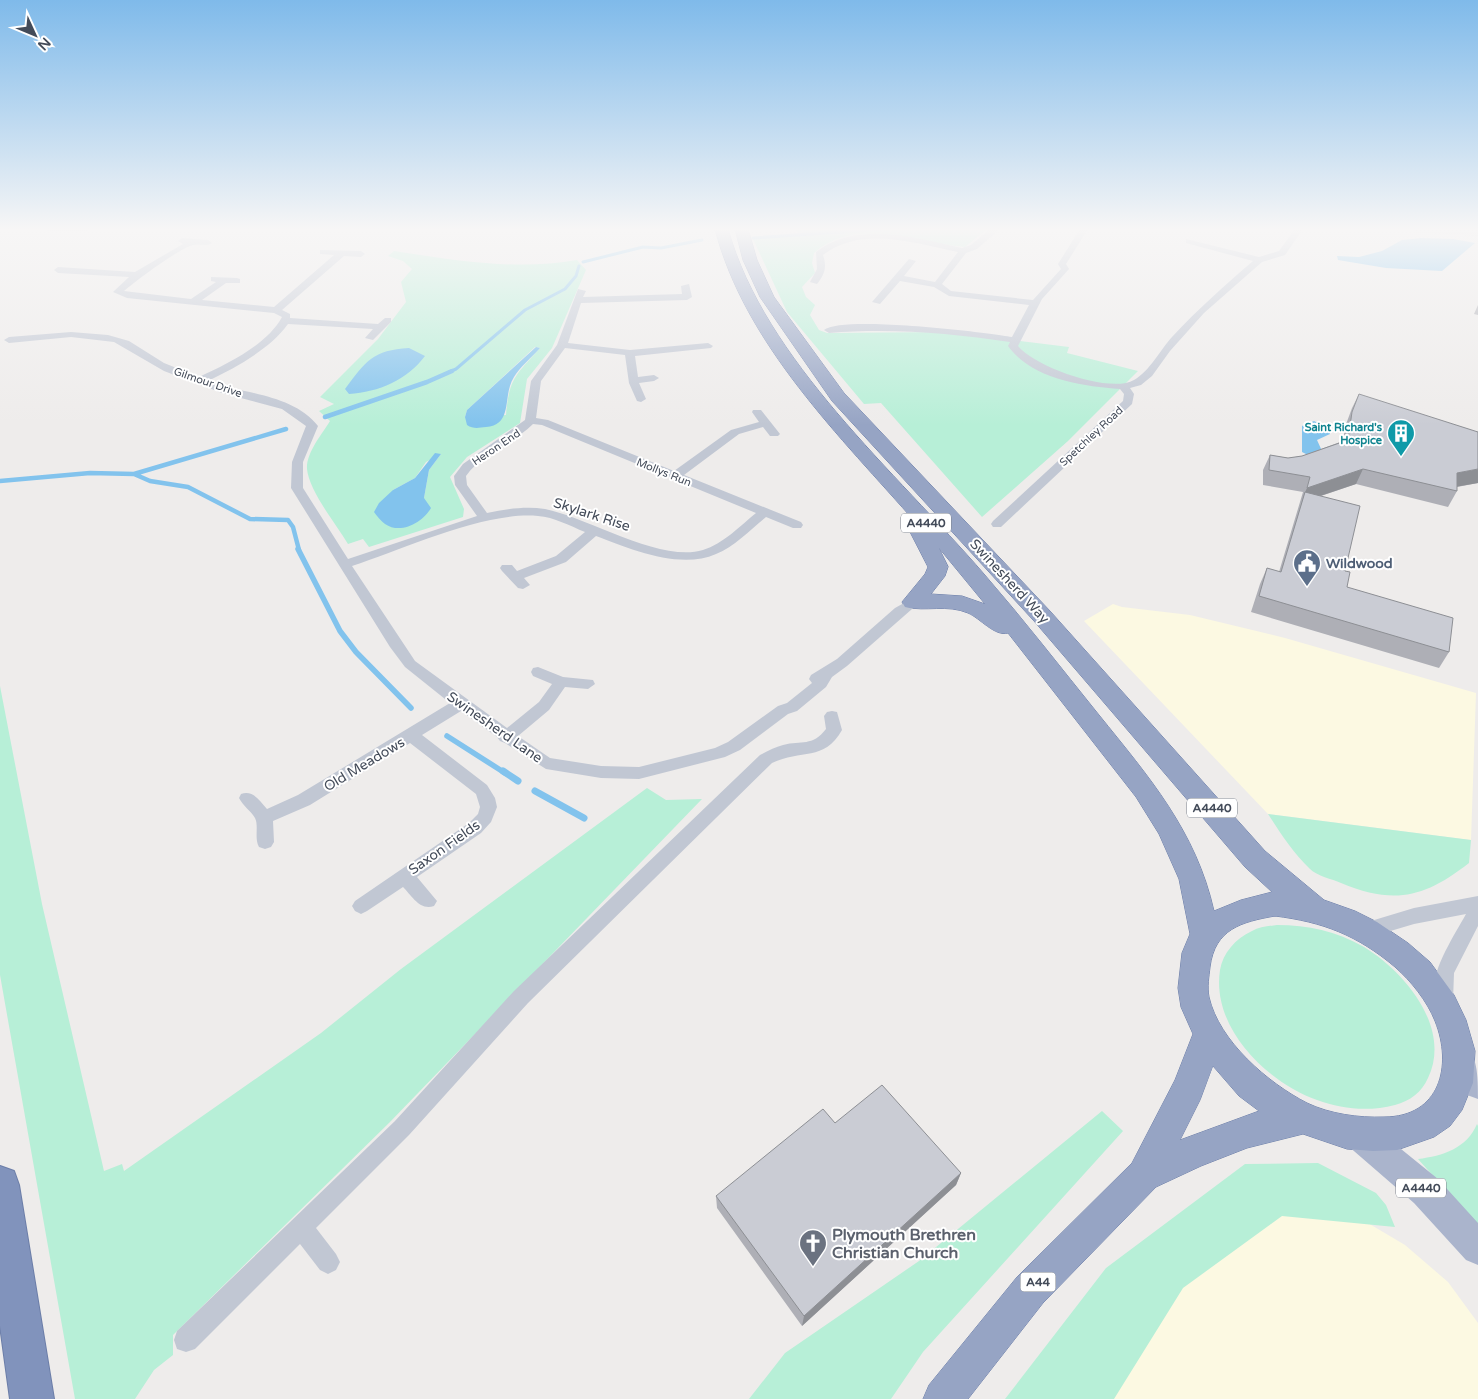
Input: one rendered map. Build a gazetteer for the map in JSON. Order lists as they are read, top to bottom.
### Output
{
  "streets": {
    "highway": ["A4440", "Swinesherd Way", "A44"],
    "street": [
      "Gilmour Drive",
      "Spetchley Road",
      "Heron End",
      "Mollys Run",
      "Skylark Rise",
      "Swinesherd Lane",
      "Old Meadows",
      "Saxon Fields"
    ]
  },
  "crossings": [
    ["Gilmour Drive", "Skylark Rise"],
    ["Gilmour Drive", "Swinesherd Lane"],
    ["Heron End", "Mollys Run"],
    ["Heron End", "Skylark Rise"],
    ["Mollys Run", "Skylark Rise"],
    ["Skylark Rise", "Swinesherd Lane"],
    ["Swinesherd Lane", "Old Meadows"],
    ["Old Meadows", "Saxon Fields"]
  ],
  "places": {
    "building": ["Saint Richard's Hospice"],
    "public building": ["Wildwood"],
    "church": ["Plymouth Brethren Christian Church"]
  },
  "north": "bottom right"
}
